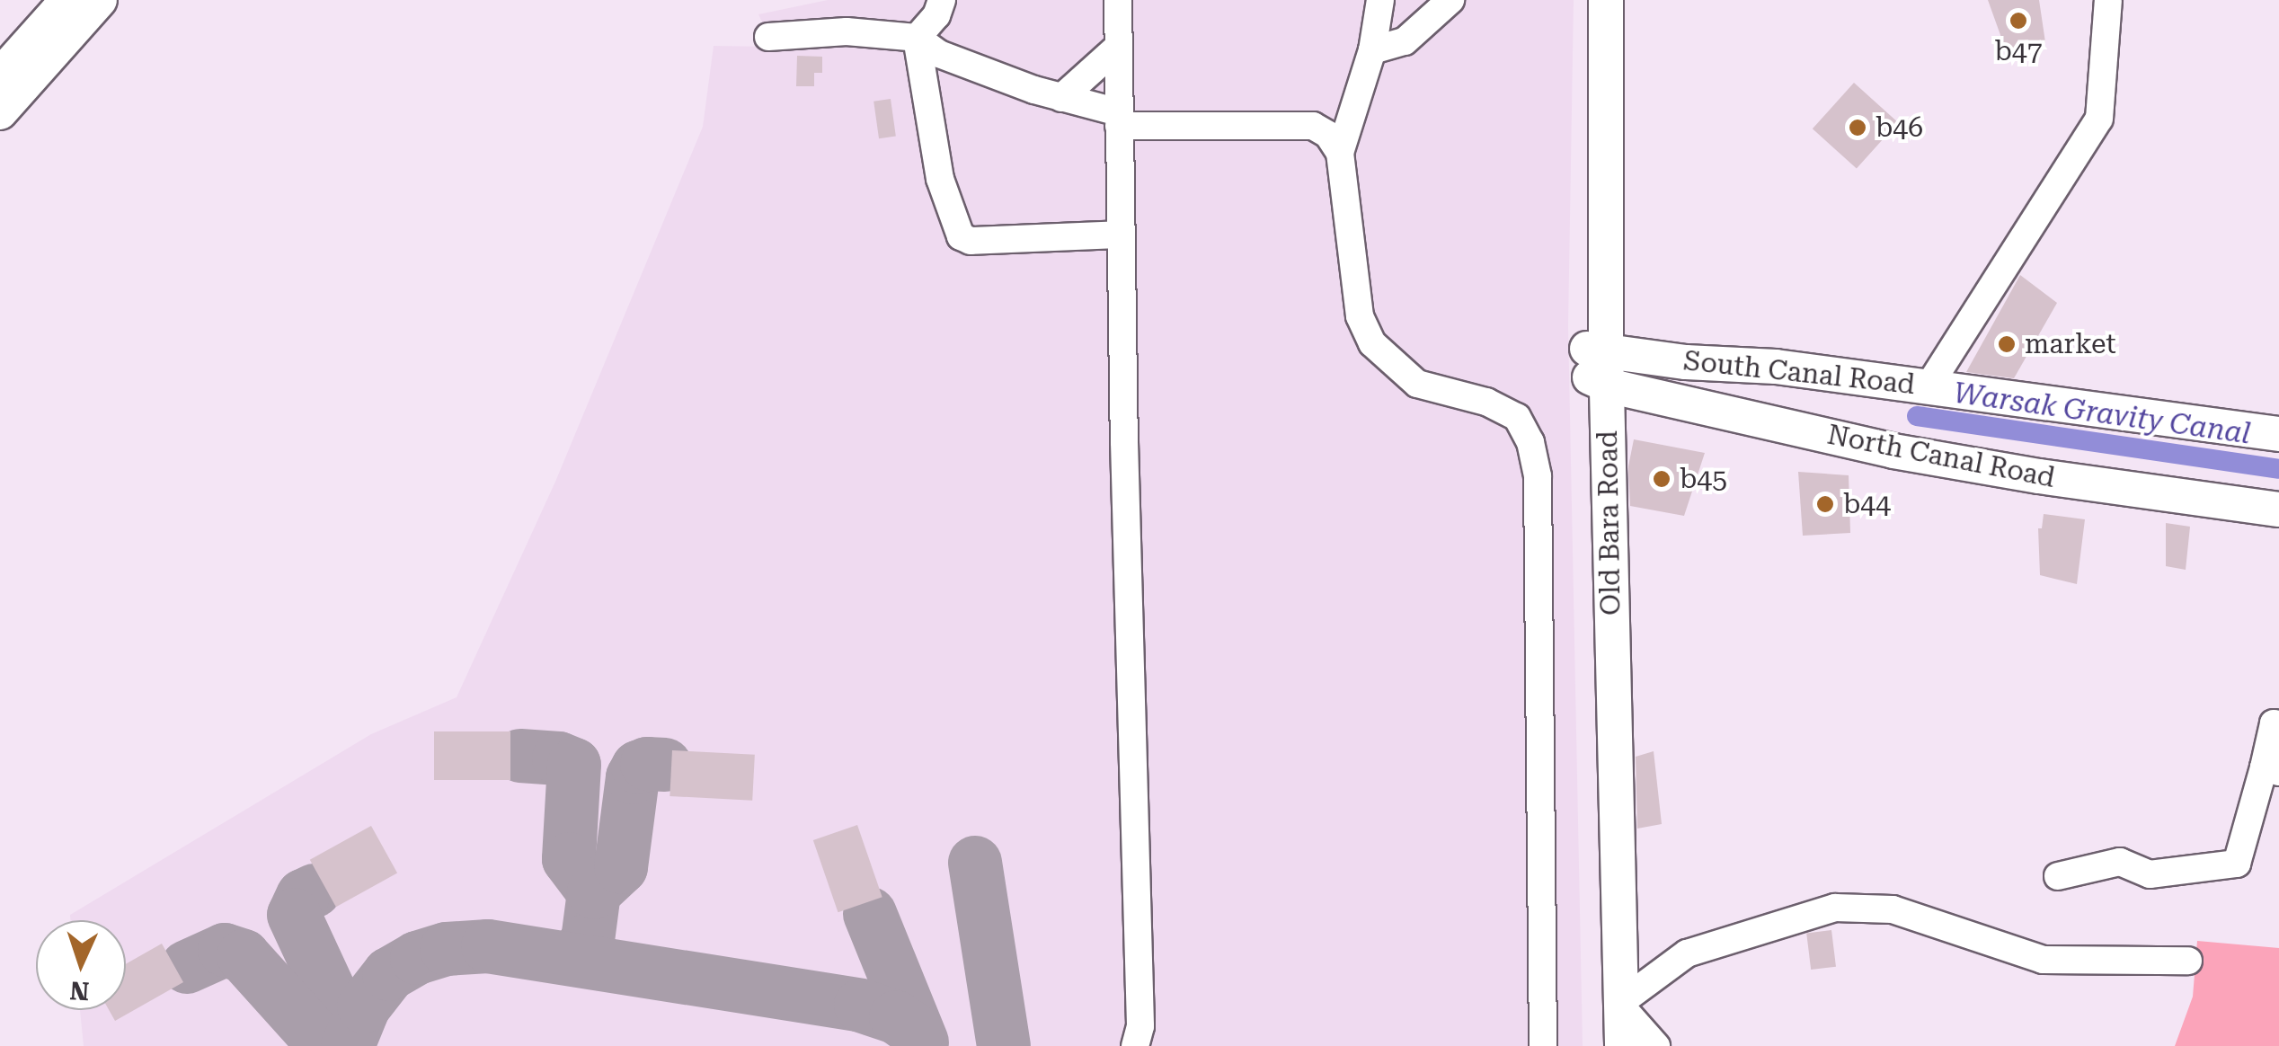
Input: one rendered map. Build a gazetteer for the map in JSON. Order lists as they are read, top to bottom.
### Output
{
  "streets": {
    "main road": ["South Canal Road", "North Canal Road", "Old Bara Road"]
  },
  "crossings": [
    ["South Canal Road", "North Canal Road"],
    ["South Canal Road", "Old Bara Road"],
    ["North Canal Road", "Old Bara Road"]
  ],
  "water": ["Warsak Gravity Canal"],
  "places": [
    "b47",
    "b46",
    "market",
    "b45",
    "b44"
  ],
  "north": "bottom"
}
